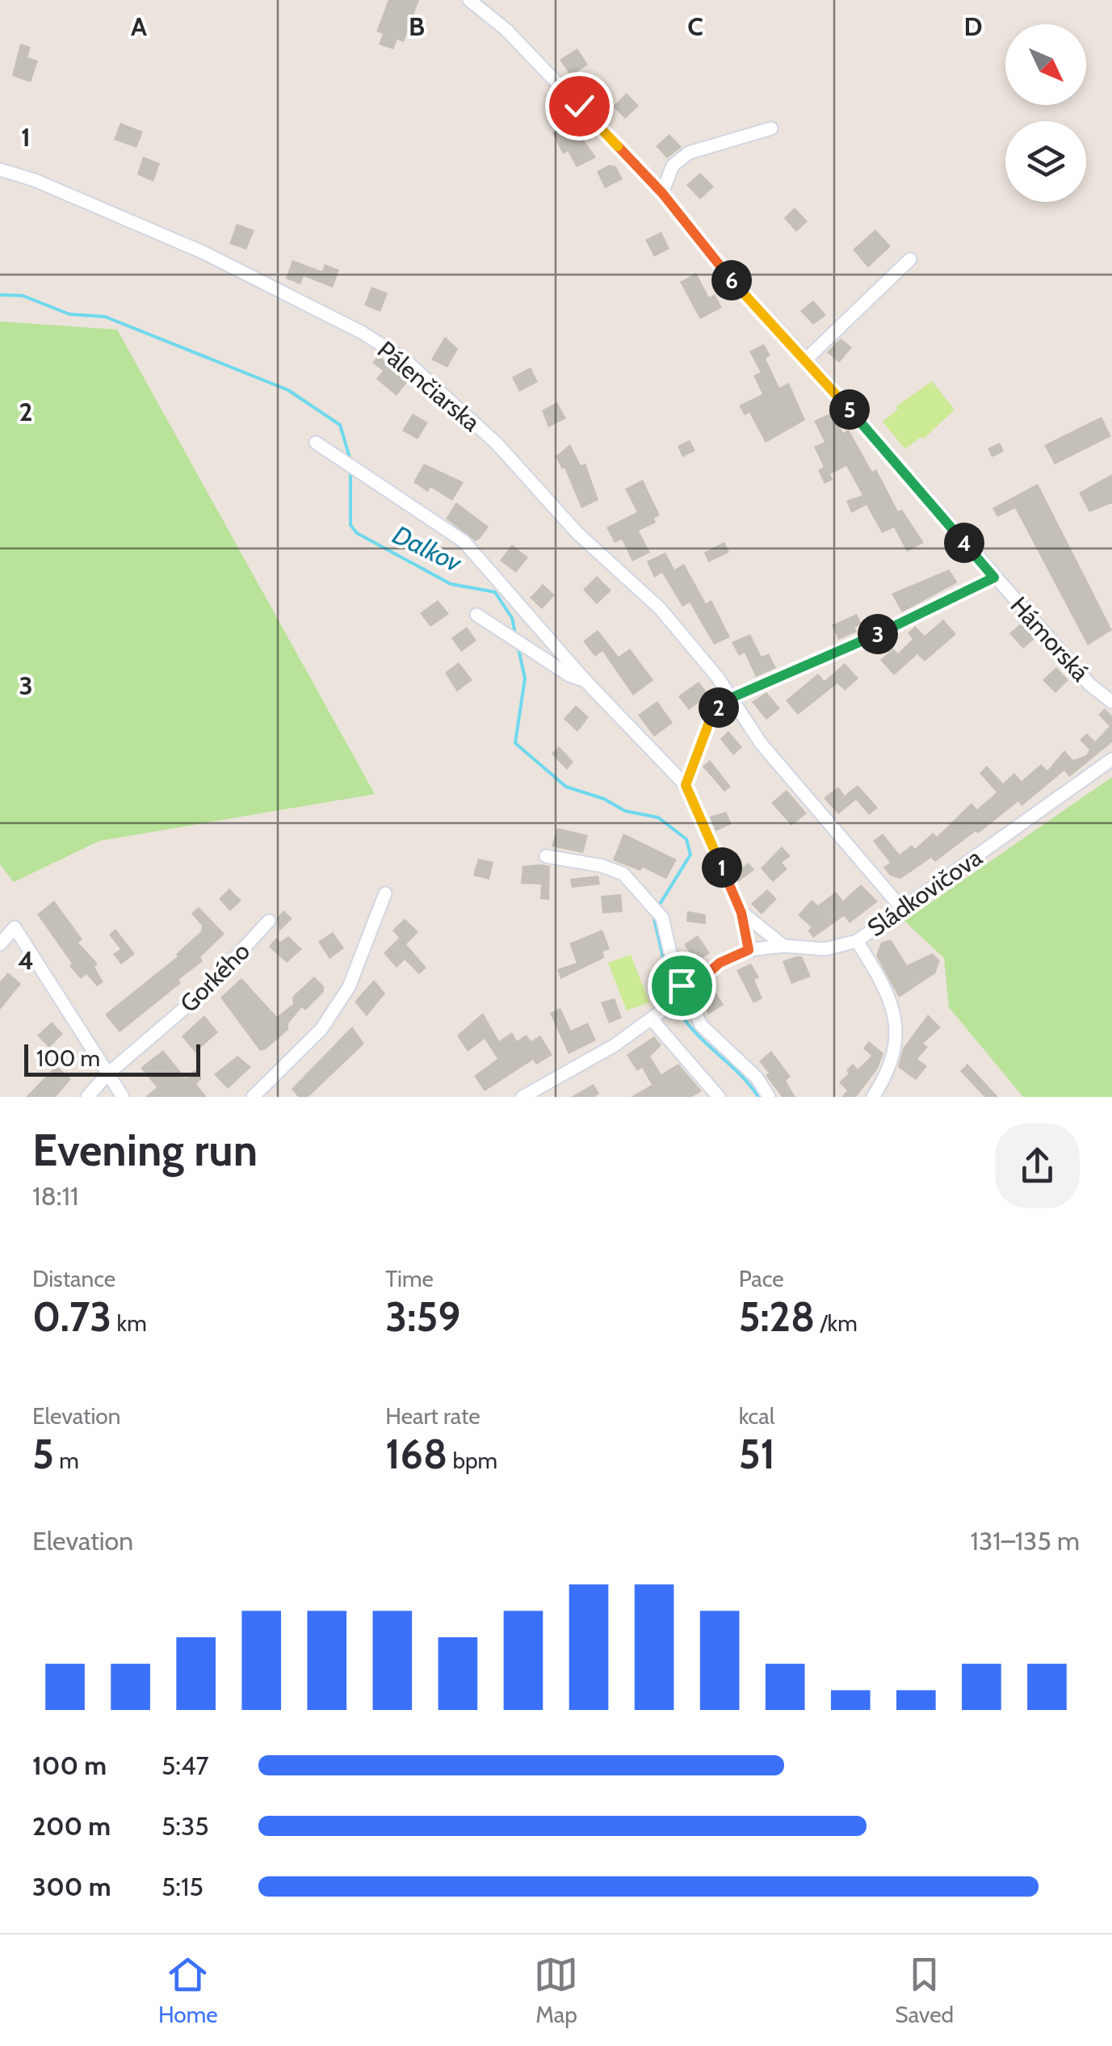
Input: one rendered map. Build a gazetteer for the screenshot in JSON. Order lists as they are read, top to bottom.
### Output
{
  "streets": {
    "street": [
      "Pálenčiarska",
      "Hámorská",
      "Sládkovičova",
      "Gorkého"
    ]
  },
  "crossings": [
    ["Pálenčiarska", "Sládkovičova"]
  ],
  "water": ["Dalkov"],
  "scale_bar": "100 m",
  "north": "bottom right",
  "page": {
    "pins": [
      "6",
      "5",
      "4",
      "3",
      "2",
      "1"
    ],
    "scale": "100 m",
    "heading": ["Evening run", "18:11"],
    "stats": [
      ["Distance", "0.73 km"],
      ["Time", "3:59"],
      ["Pace", "5:28 /km"],
      ["Elevation", "5 m"],
      ["Heart rate", "168 bpm"],
      ["kcal", "51"]
    ],
    "chart": ["Elevation", "131–135 m"],
    "list": [
      {
        "name": "100 m",
        "note": "5:47"
      },
      {
        "name": "200 m",
        "note": "5:35"
      },
      {
        "name": "300 m",
        "note": "5:15"
      }
    ],
    "tabs": ["Home", "Map", "Saved"]
  },
  "grid": {
    "columns": [
      "A",
      "B",
      "C",
      "D"
    ],
    "rows": [
      "1",
      "2",
      "3",
      "4"
    ]
  }
}
